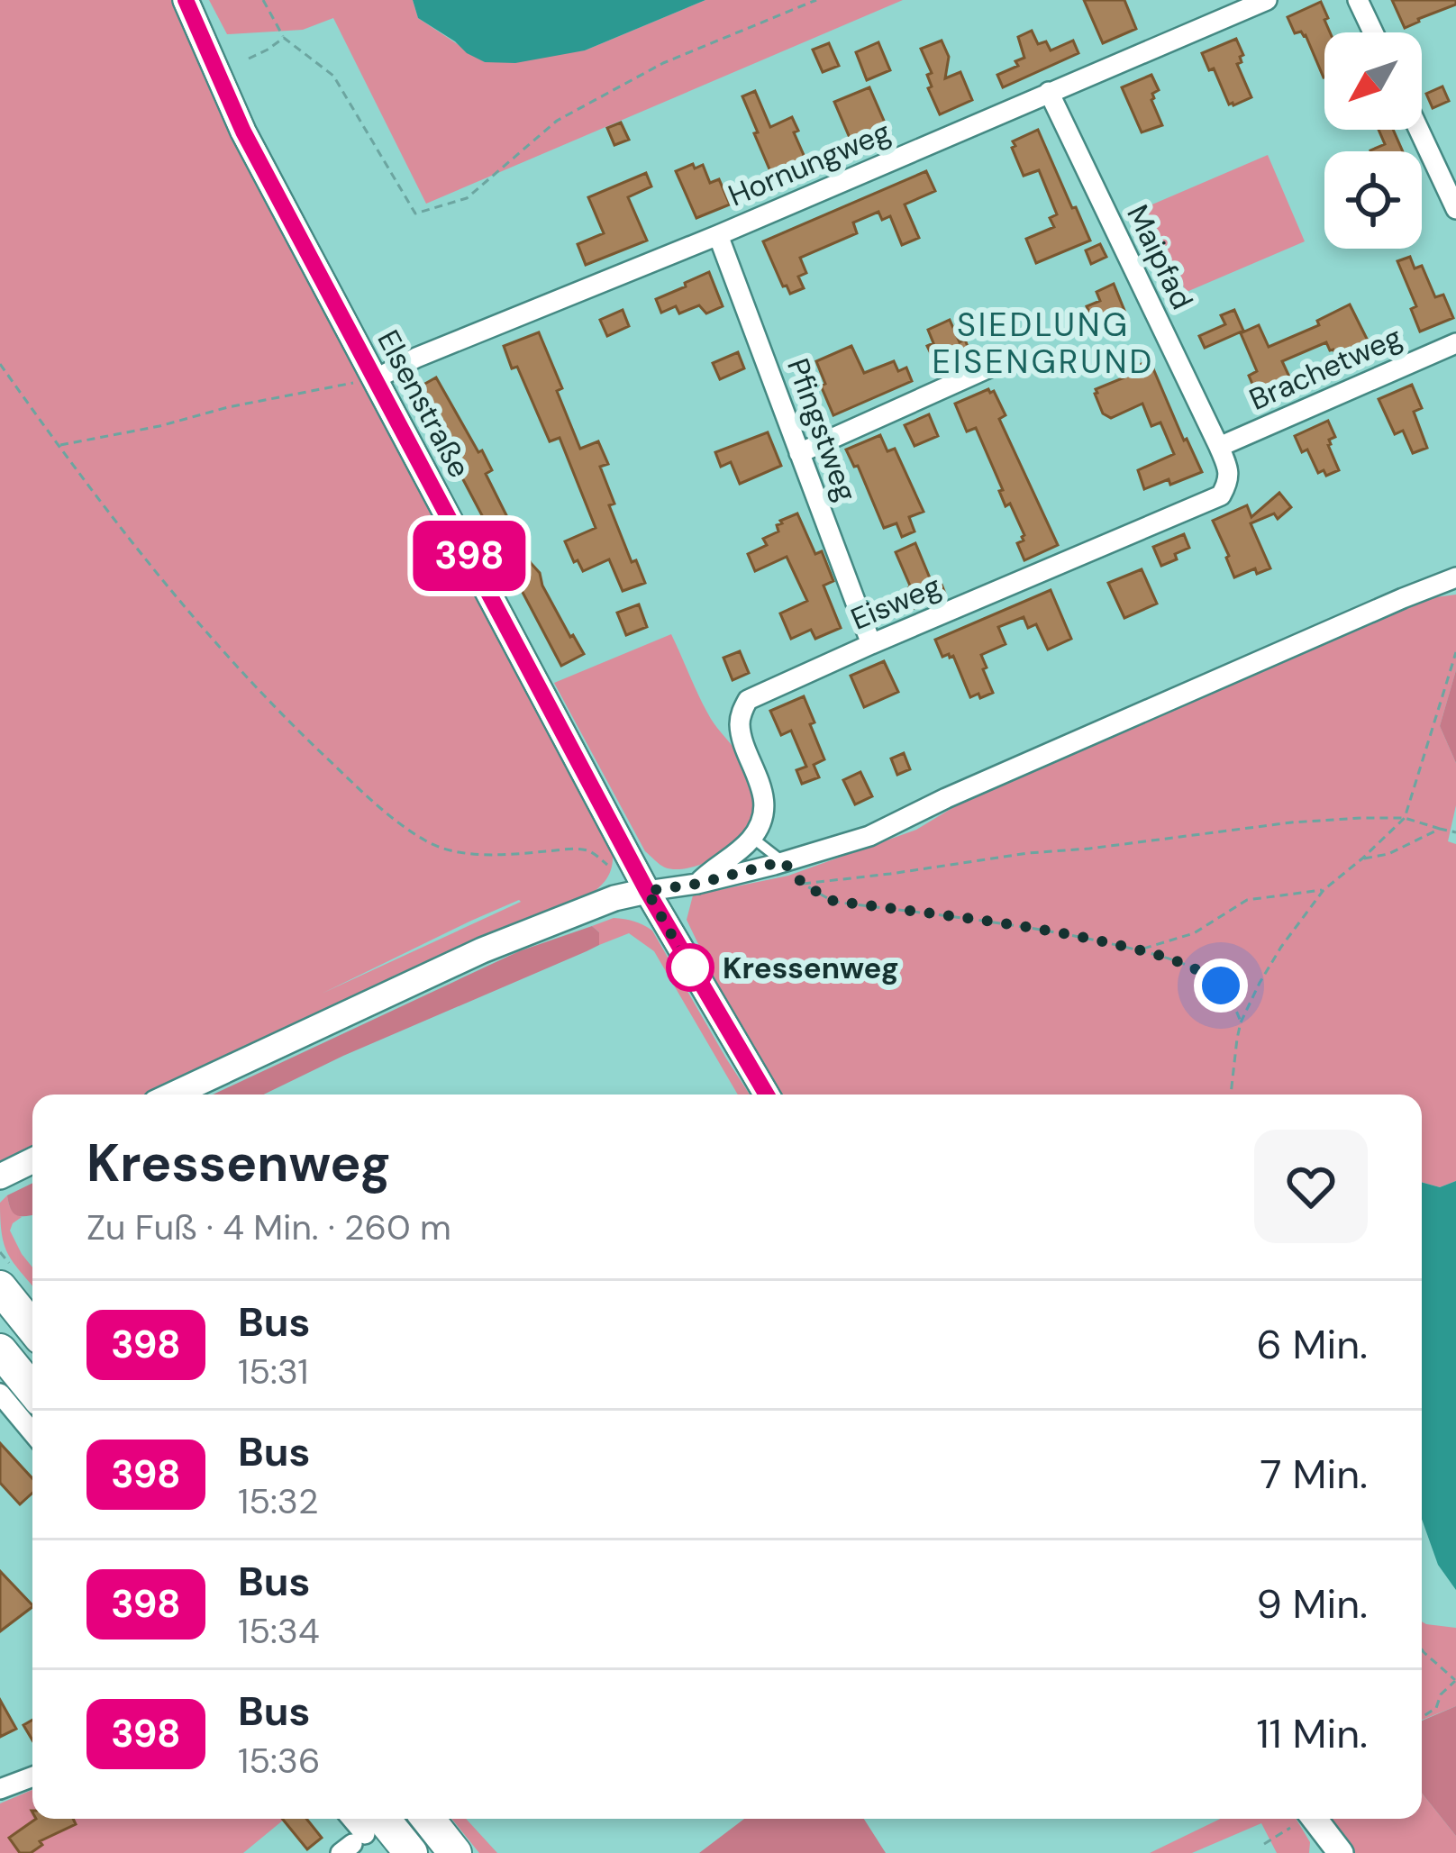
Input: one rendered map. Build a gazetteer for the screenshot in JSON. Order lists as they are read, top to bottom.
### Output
{
  "streets": {
    "street": [
      "Hornungweg",
      "Maipfad",
      "Brachetweg",
      "Elsenstraße",
      "Pfingstweg",
      "Eisweg"
    ]
  },
  "crossings": [
    ["Hornungweg", "Maipfad"],
    ["Hornungweg", "Elsenstraße"],
    ["Hornungweg", "Pfingstweg"],
    ["Maipfad", "Brachetweg"],
    ["Maipfad", "Eisweg"],
    ["Brachetweg", "Eisweg"],
    ["Pfingstweg", "Eisweg"]
  ],
  "districts": ["SIEDLUNG EISENGRUND"],
  "places": ["Kressenweg"],
  "lines": ["bus line 398"],
  "north": "bottom left",
  "page": {
    "on_map": "398",
    "heading": ["Kressenweg", "Zu Fuß · 4 Min. · 260 m"],
    "list": [
      {
        "mark": "398",
        "name": "Bus",
        "note": "15:31",
        "value": "6 Min."
      },
      {
        "mark": "398",
        "name": "Bus",
        "note": "15:32",
        "value": "7 Min."
      },
      {
        "mark": "398",
        "name": "Bus",
        "note": "15:34",
        "value": "9 Min."
      },
      {
        "mark": "398",
        "name": "Bus",
        "note": "15:36",
        "value": "11 Min."
      }
    ]
  }
}
